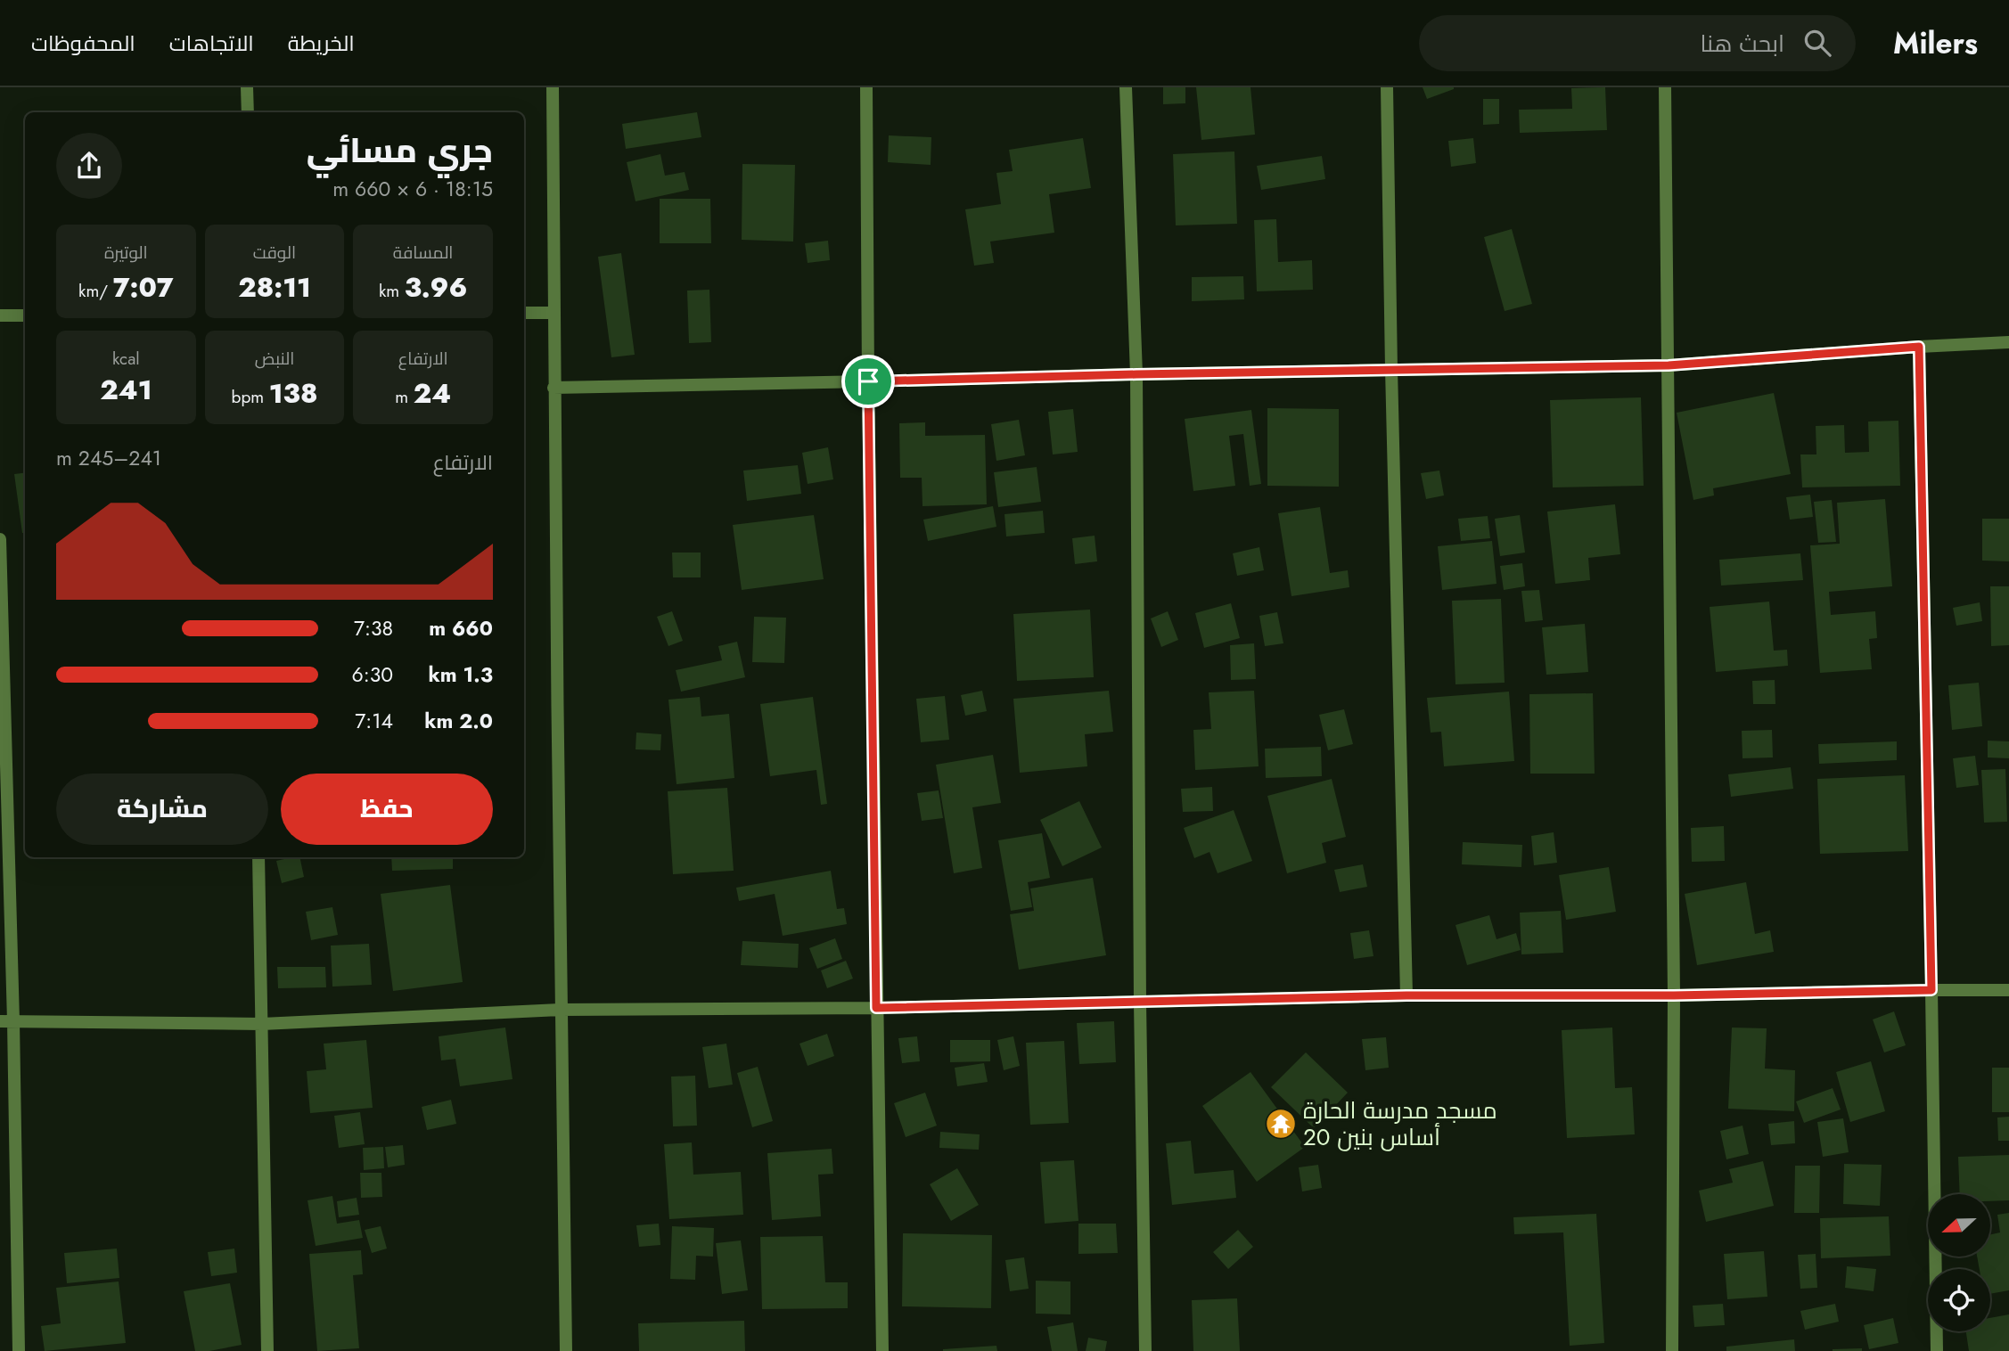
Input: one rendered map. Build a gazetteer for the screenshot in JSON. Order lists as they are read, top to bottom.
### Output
{
  "places": {
    "temple": ["مسجد مدرسة الحارة 20 أساس بنين"]
  },
  "north": "left",
  "page": {
    "header": "Milers",
    "search": "ابحث هنا",
    "nav": ["الخريطة", "الاتجاهات", "المحفوظات"],
    "heading": ["جري مسائي", "18:15 · 6 × 660 m"],
    "stats": [
      ["المسافة", "3.96 km"],
      ["الوقت", "28:11"],
      ["الوتيرة", "7:07 /km"],
      ["الارتفاع", "24 m"],
      ["النبض", "138 bpm"],
      ["kcal", "241"]
    ],
    "chart": ["الارتفاع", "241–245 m"],
    "list": [
      {
        "name": "660 m",
        "note": "7:38"
      },
      {
        "name": "1.3 km",
        "note": "6:30"
      },
      {
        "name": "2.0 km",
        "note": "7:14"
      }
    ],
    "buttons": ["حفظ", "مشاركة"]
  }
}
